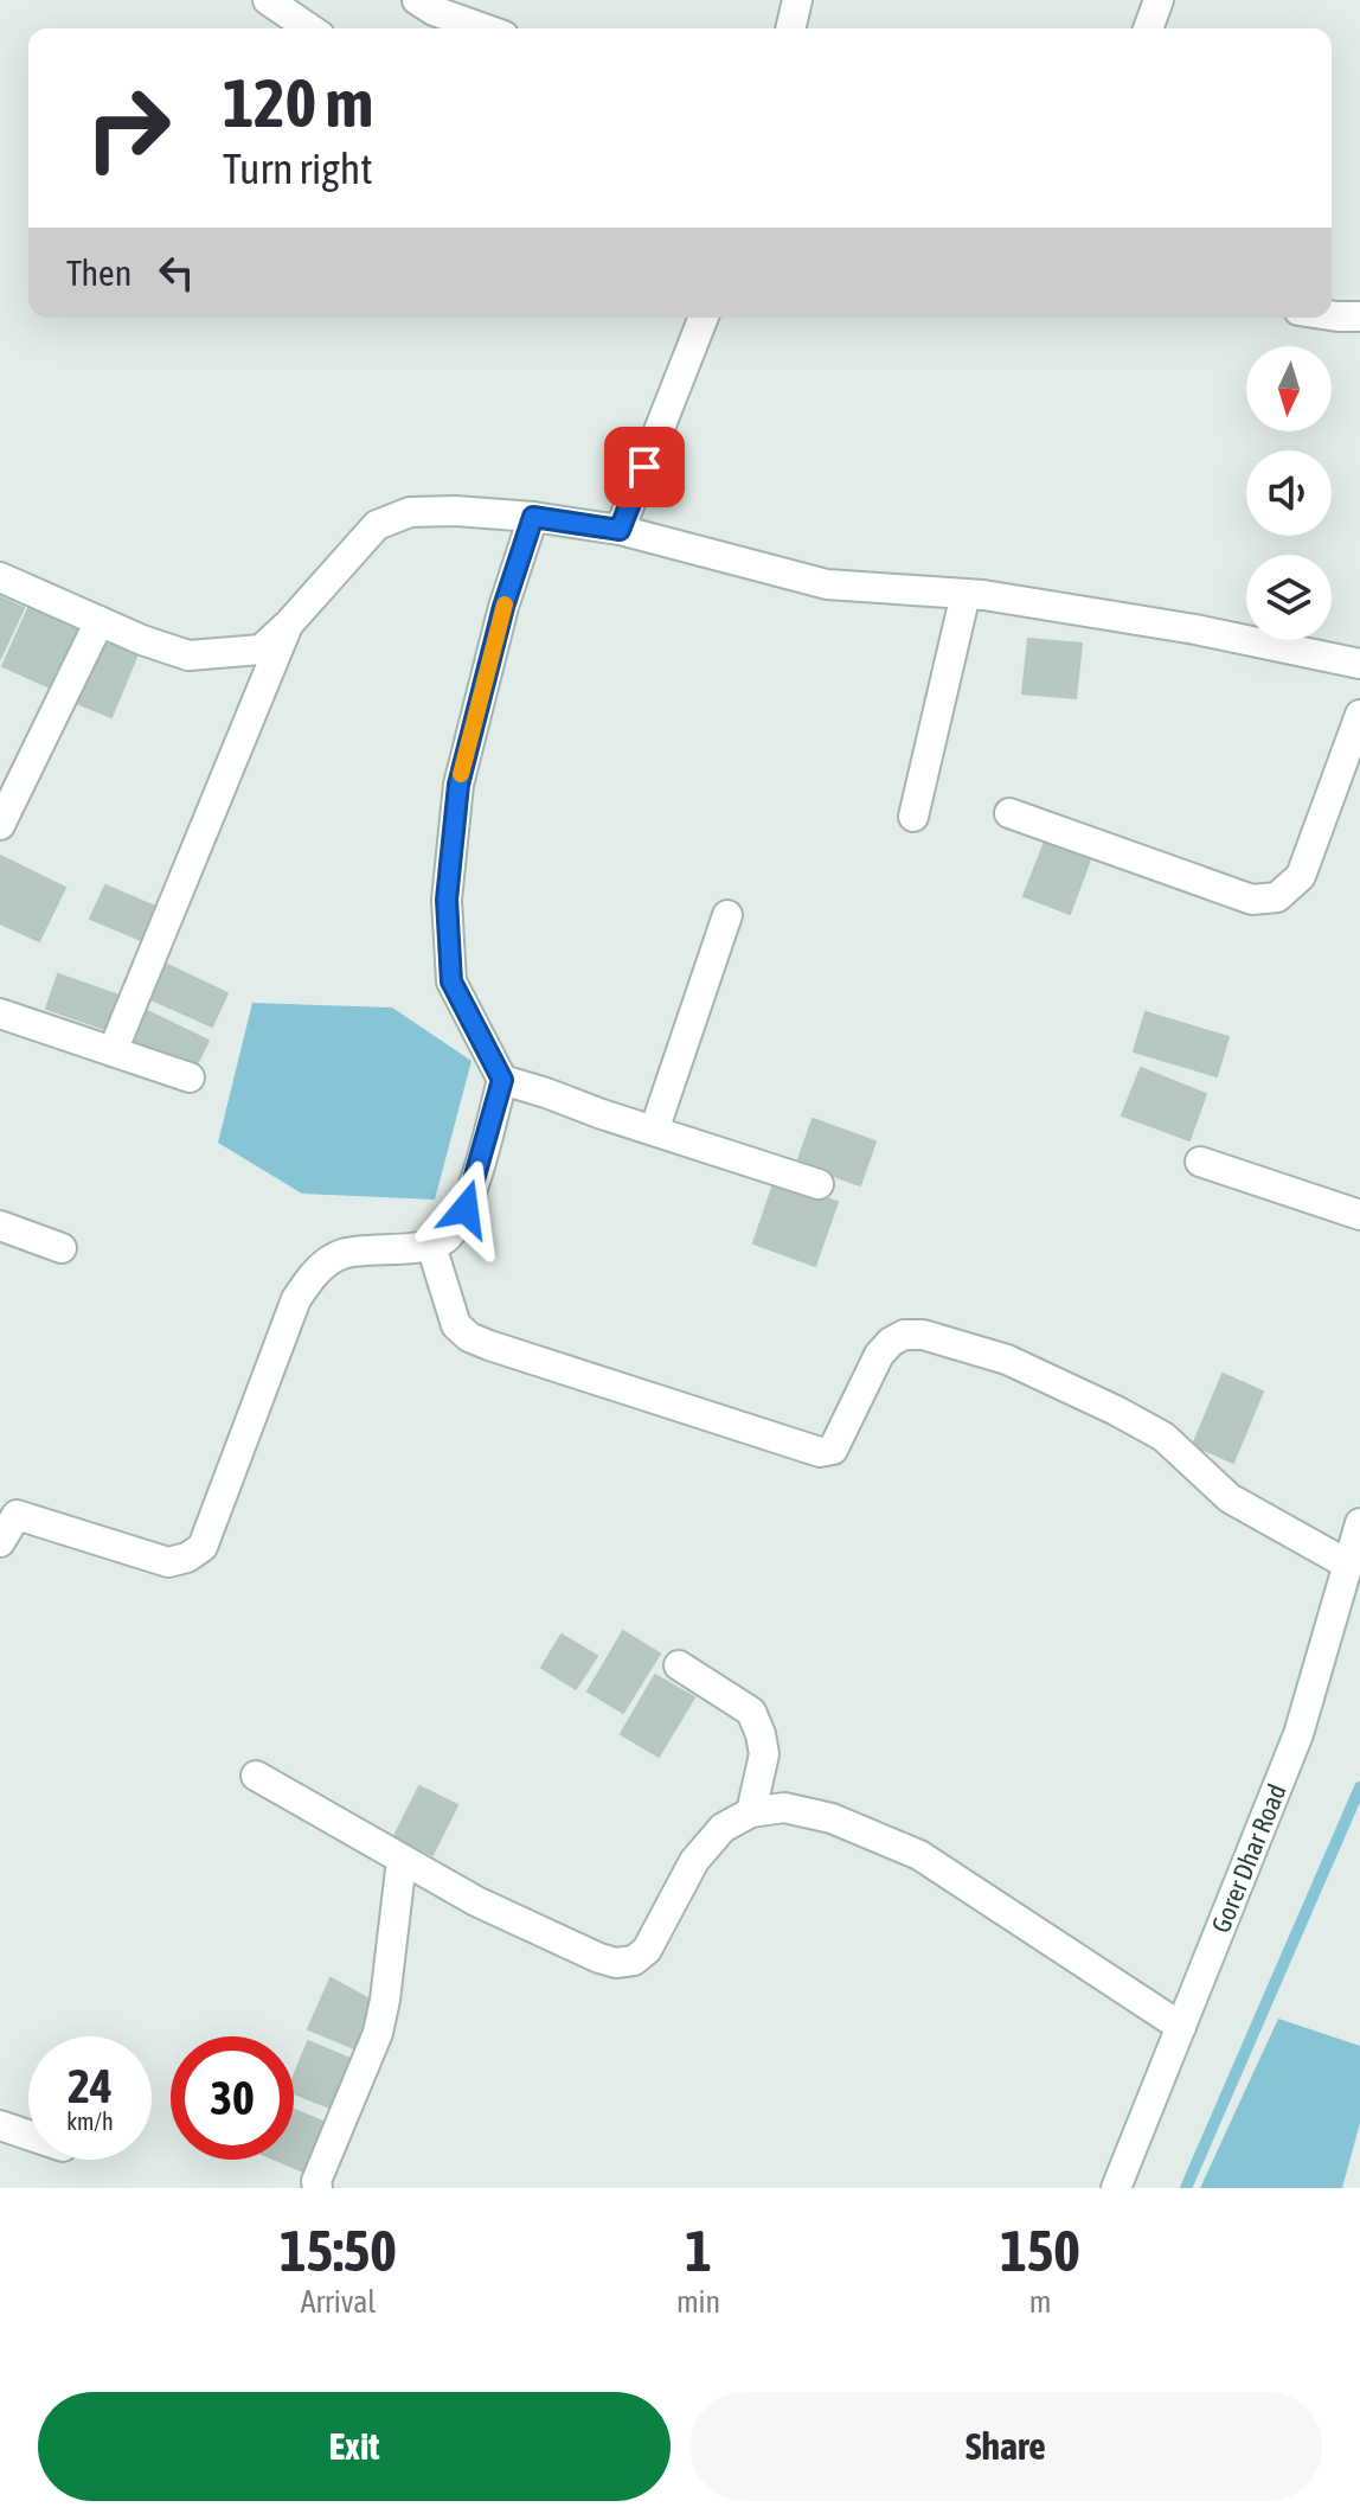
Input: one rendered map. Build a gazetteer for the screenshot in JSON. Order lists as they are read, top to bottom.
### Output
{
  "streets": {
    "street": ["Gorer Dhar Road"]
  },
  "north": "bottom",
  "page": {
    "turn": ["120 m", "Turn right"],
    "then": "Then",
    "speed": "24 km/h",
    "limit": "30",
    "eta": [
      "15:50",
      "Arrival",
      "1",
      "min",
      "150",
      "m"
    ],
    "buttons": ["Exit", "Share"]
  }
}
